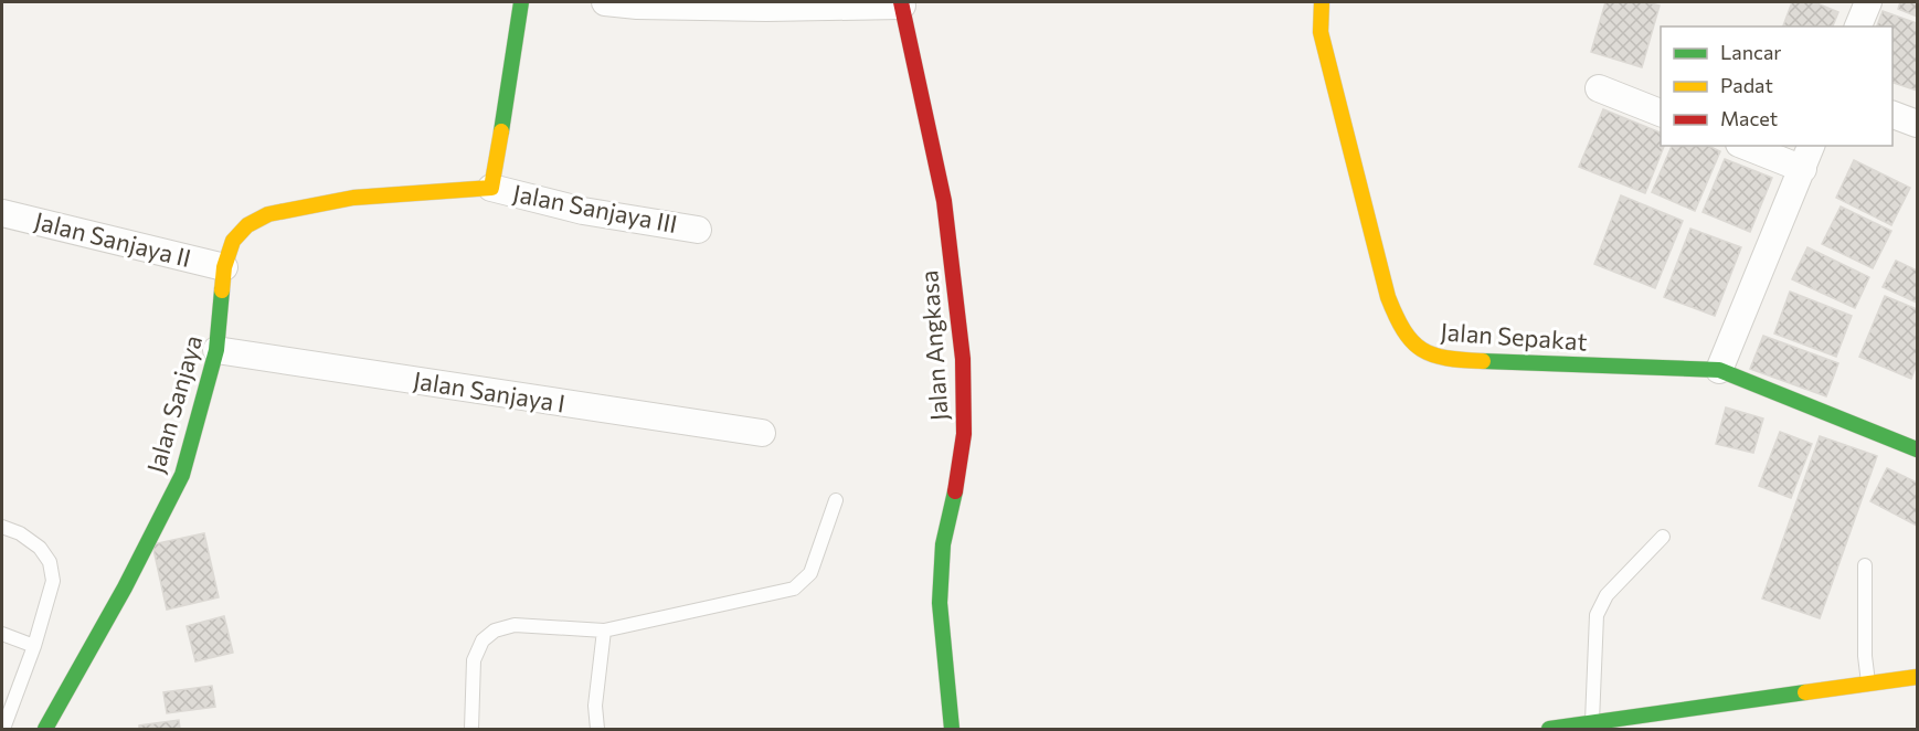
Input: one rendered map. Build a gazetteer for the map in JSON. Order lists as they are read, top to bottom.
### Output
{
  "streets": {
    "main road": ["Jalan Sepakat", "Jalan Angkasa", "Jalan Sanjaya"],
    "street": ["Jalan Sanjaya III", "Jalan Sanjaya II", "Jalan Sanjaya I"]
  },
  "crossings": [
    ["Jalan Sanjaya III", "Jalan Sanjaya"],
    ["Jalan Sanjaya II", "Jalan Sanjaya"],
    ["Jalan Sanjaya I", "Jalan Sanjaya"]
  ],
  "legend": ["Lancar", "Padat", "Macet"]
}
